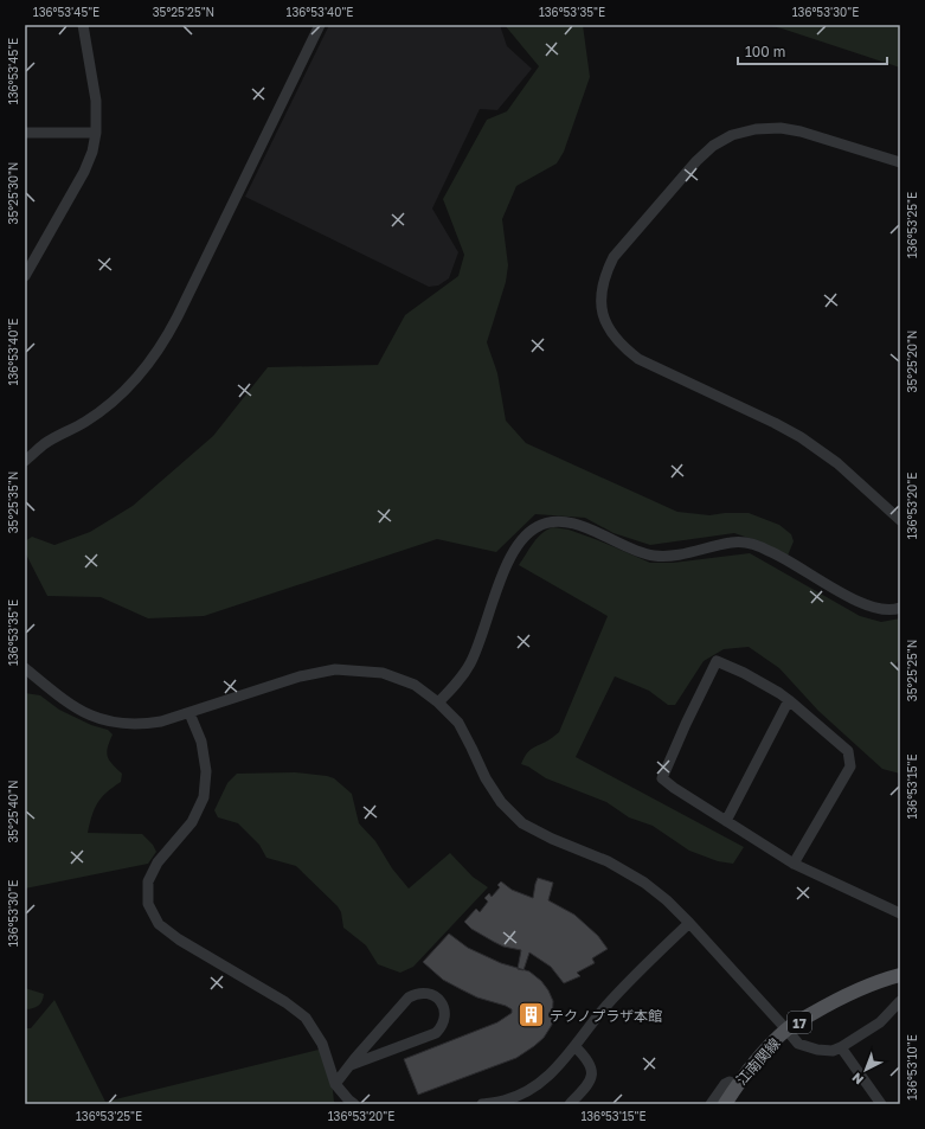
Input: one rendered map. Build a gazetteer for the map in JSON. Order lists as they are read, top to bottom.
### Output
{
  "streets": {
    "main road": ["17", "江南関線"]
  },
  "places": {
    "building": ["テクノプラザ本館"]
  },
  "scale_bar": "100 m",
  "north": "bottom left",
  "coordinates": [
    "136°53'45\"E",
    "35°25'25\"N",
    "136°53'40\"E",
    "136°53'35\"E",
    "136°53'30\"E",
    "35°25'30\"N",
    "136°53'25\"E",
    "35°25'20\"N",
    "35°25'35\"N",
    "136°53'20\"E",
    "136°53'15\"E",
    "35°25'40\"N",
    "136°53'10\"E"
  ]
}
